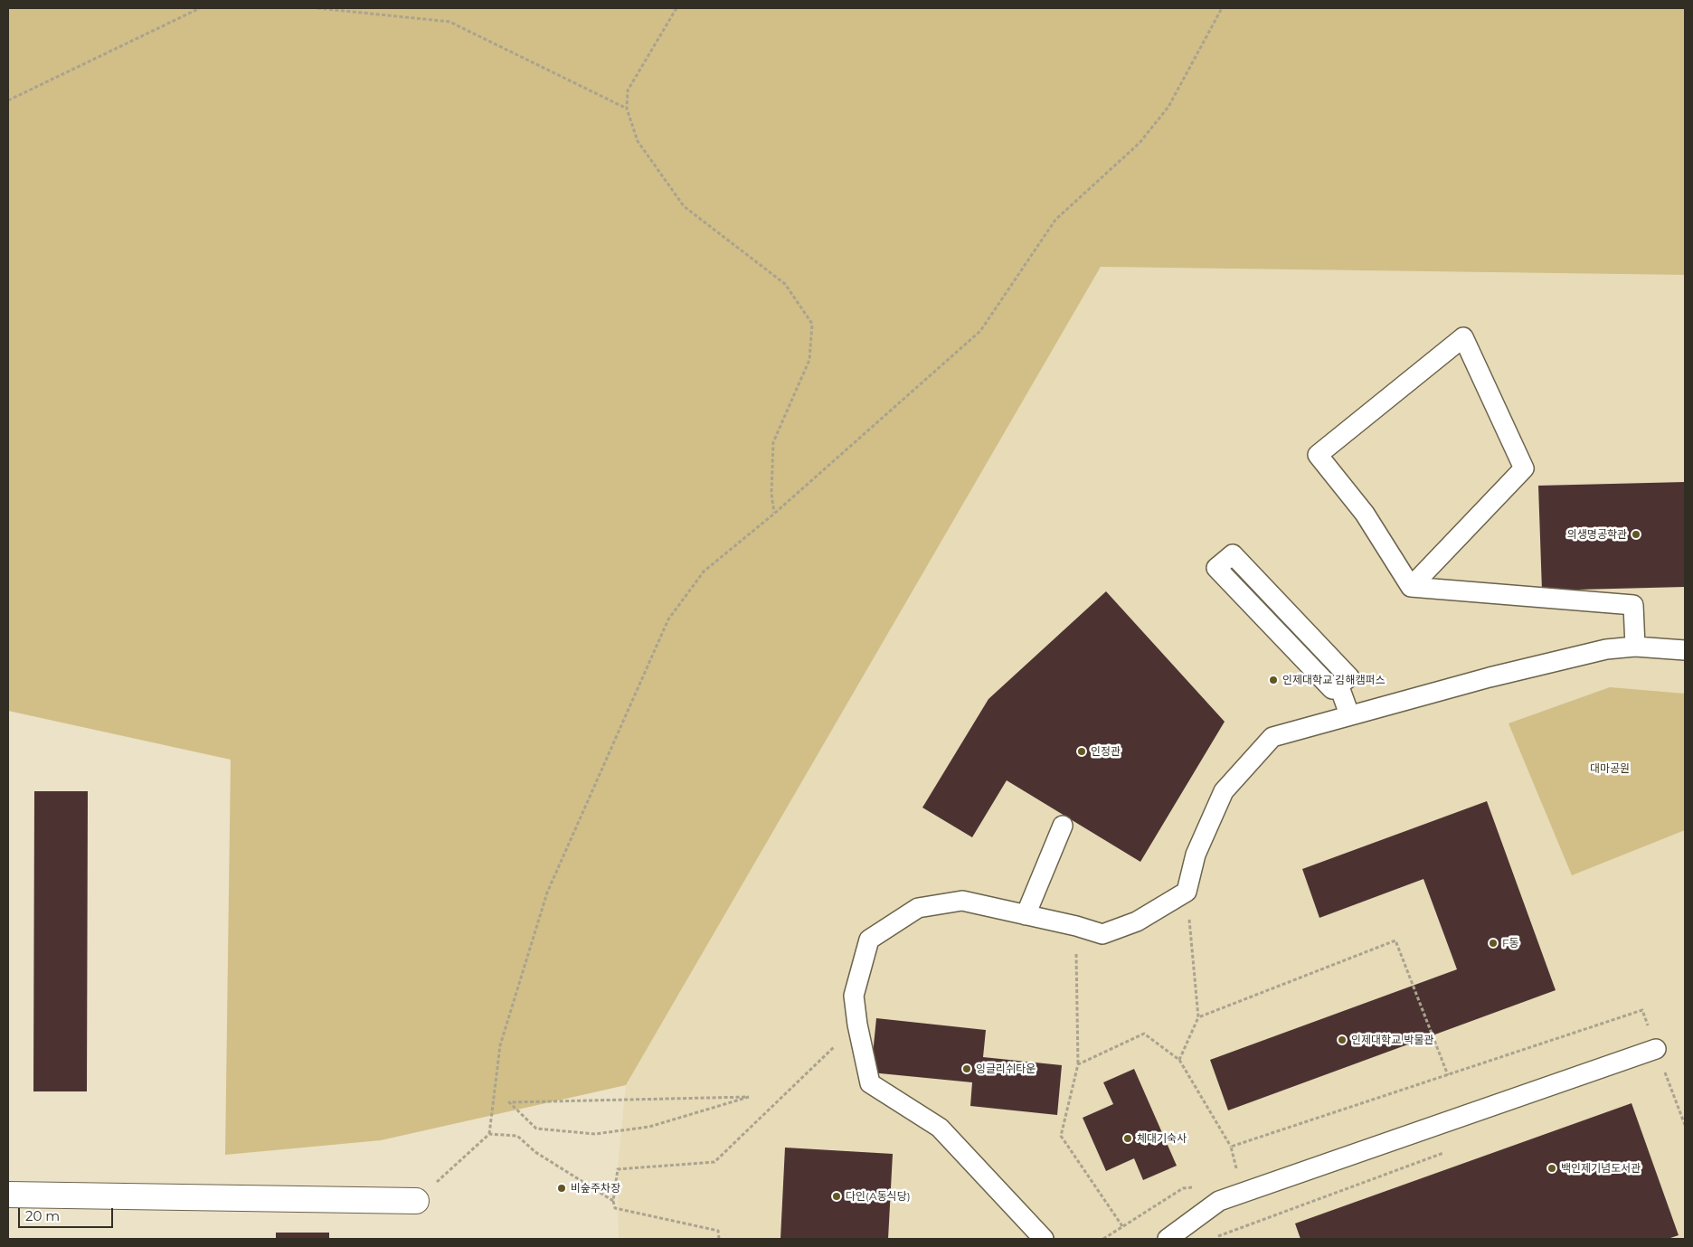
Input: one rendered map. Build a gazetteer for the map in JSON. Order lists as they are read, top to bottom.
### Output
{
  "parks": ["대마공원"],
  "places": [
    "의생명공학관",
    "인제대학교 김해캠퍼스",
    "인정관",
    "F동",
    "인제대학교 박물관",
    "잉글리쉬타운",
    "체대기숙사",
    "백인제기념도서관",
    "비숲주차장",
    "다인(A동식당)"
  ],
  "scale_bar": "20 m"
}
